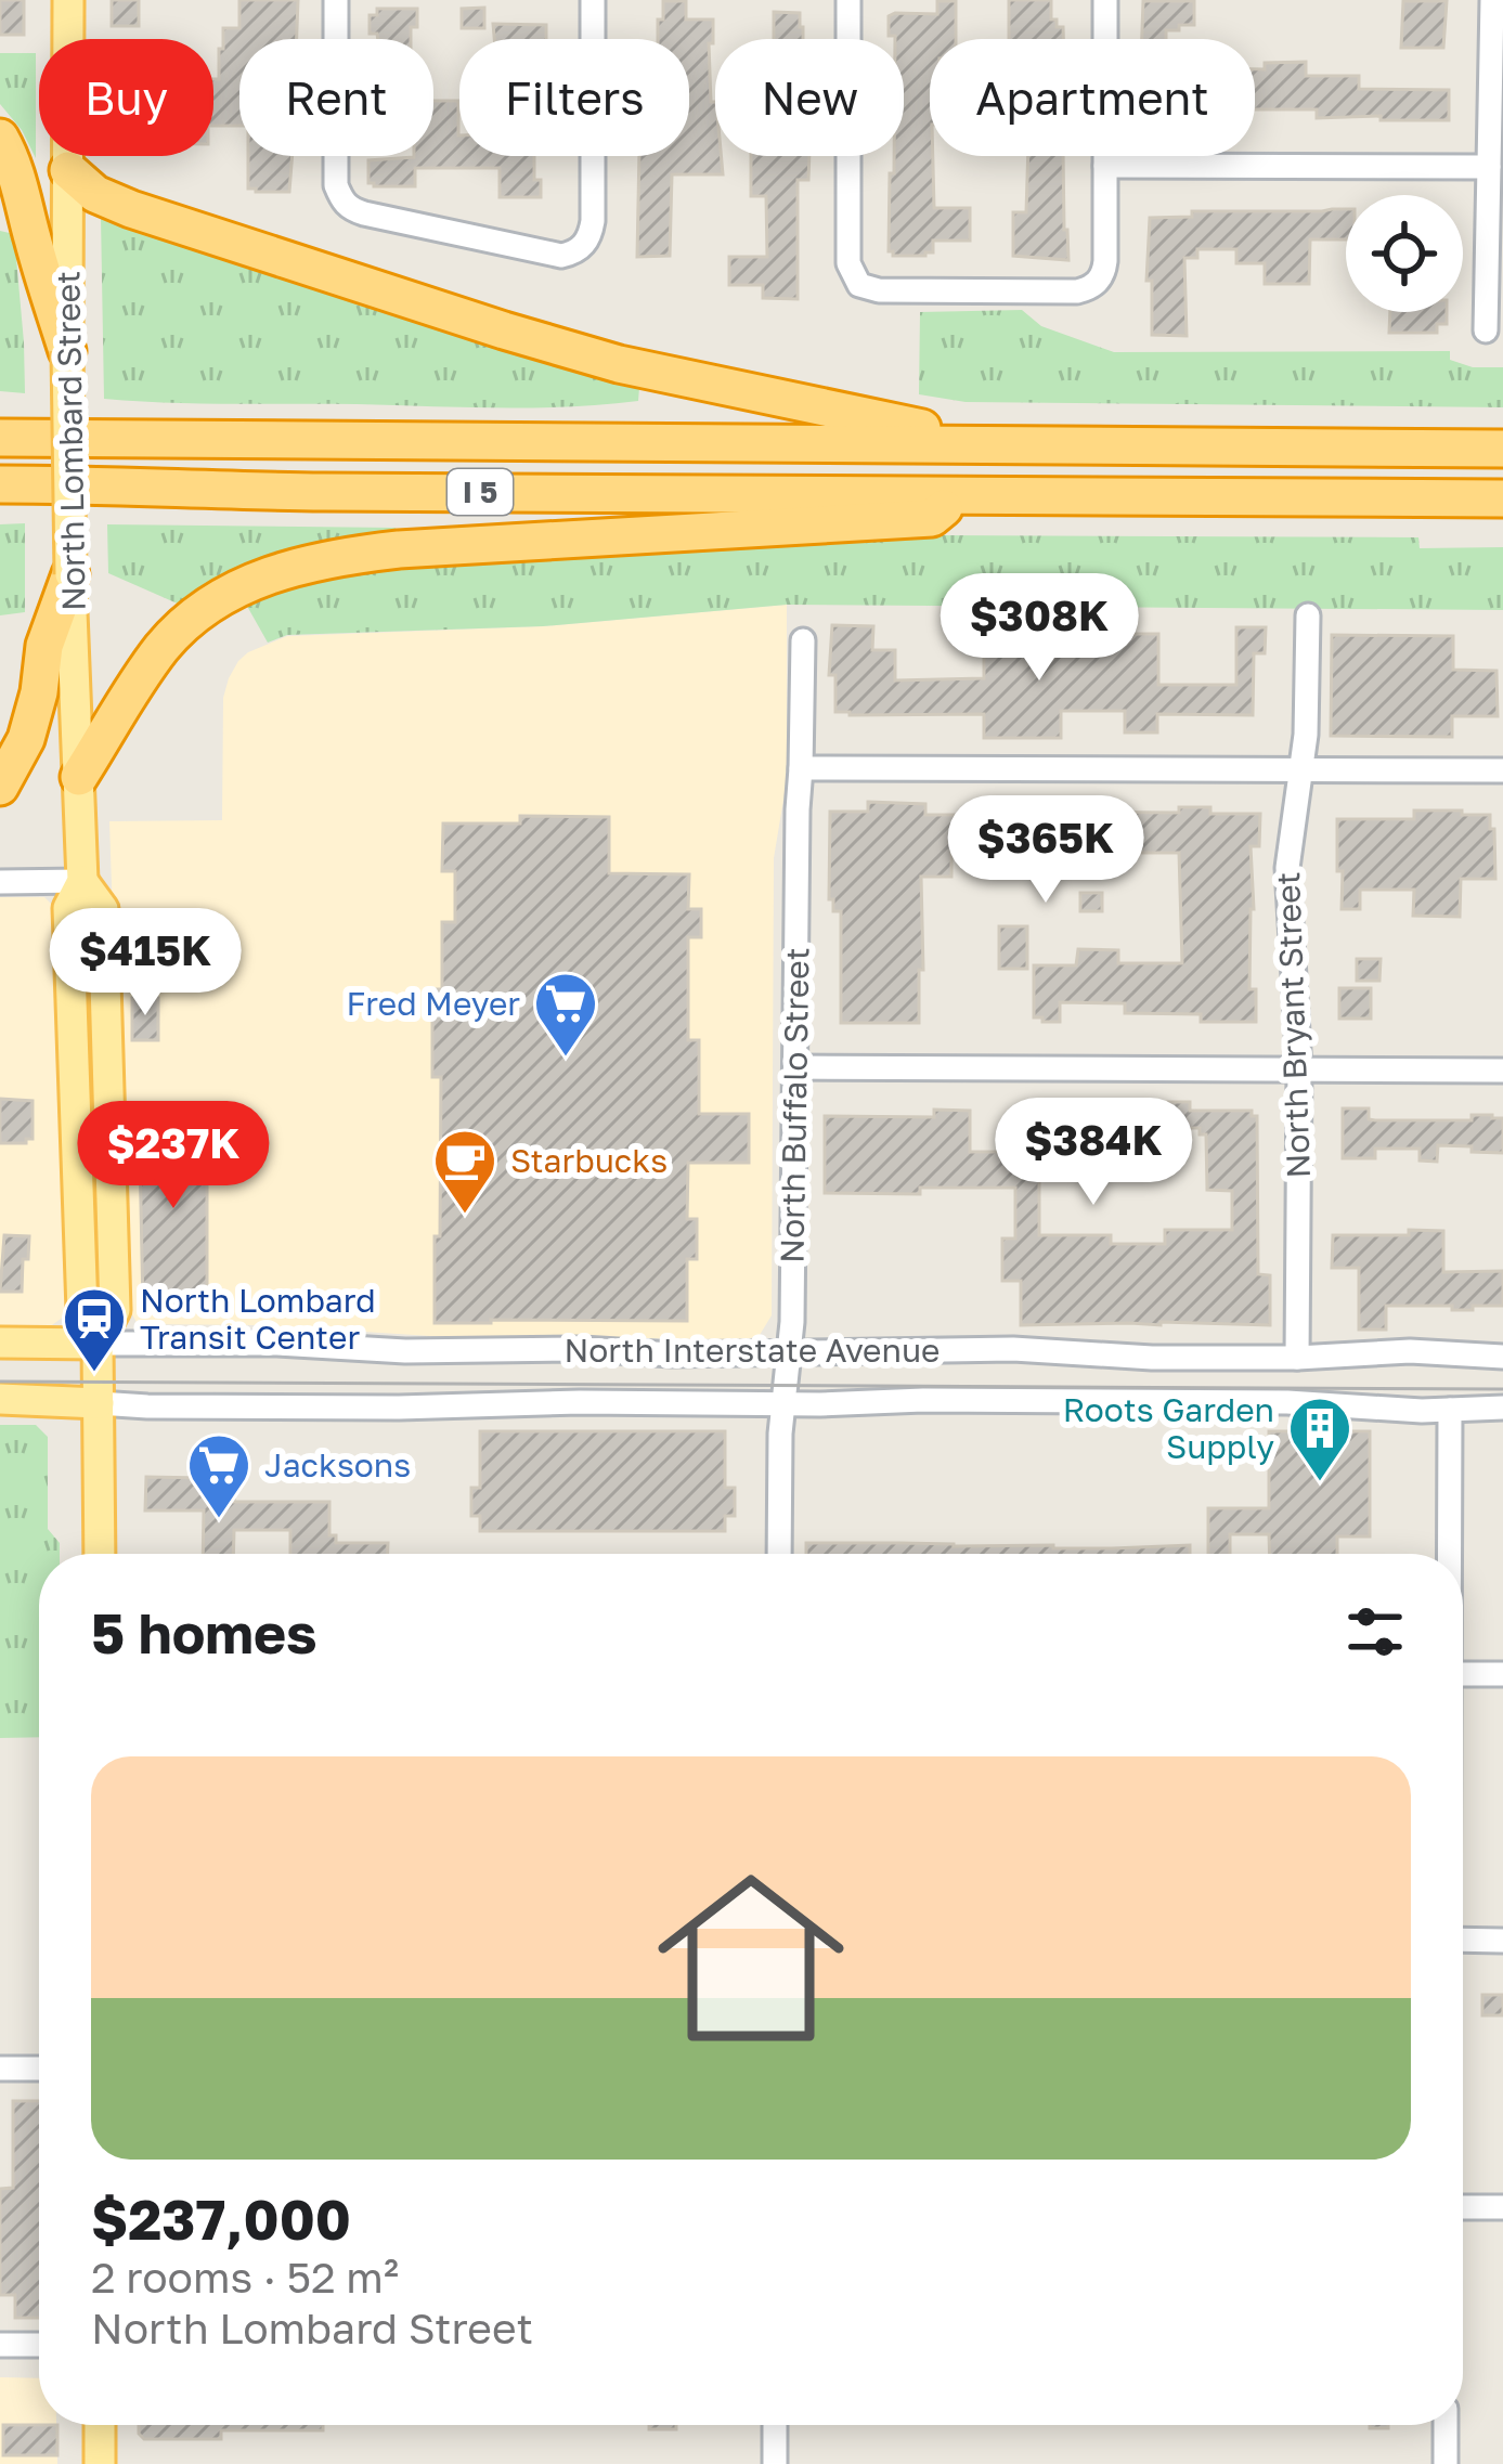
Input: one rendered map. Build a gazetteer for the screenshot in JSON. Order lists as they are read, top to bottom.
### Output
{
  "streets": {
    "highway": ["I 5"],
    "main road": ["North Lombard Street", "North Interstate Avenue"],
    "street": ["North Bryant Street", "North Buffalo Street"]
  },
  "crossings": [
    ["North Lombard Street", "North Interstate Avenue"],
    ["North Bryant Street", "North Interstate Avenue"],
    ["North Buffalo Street", "North Interstate Avenue"]
  ],
  "places": {
    "supermarket": ["Fred Meyer", "Jacksons"],
    "cafe": ["Starbucks"],
    "station": ["North Lombard Transit Center"],
    "building": ["Roots Garden Supply"]
  },
  "page": {
    "chip": [
      "Buy",
      "Rent",
      "Filters",
      "New",
      "Apartment"
    ],
    "price": [
      "$308K",
      "$365K",
      "$415K",
      "$384K",
      "$237K"
    ],
    "heading": "5 homes",
    "list": [
      {
        "name": "$237,000",
        "note": "2 rooms · 52 m² · North Lombard Street"
      }
    ]
  }
}
